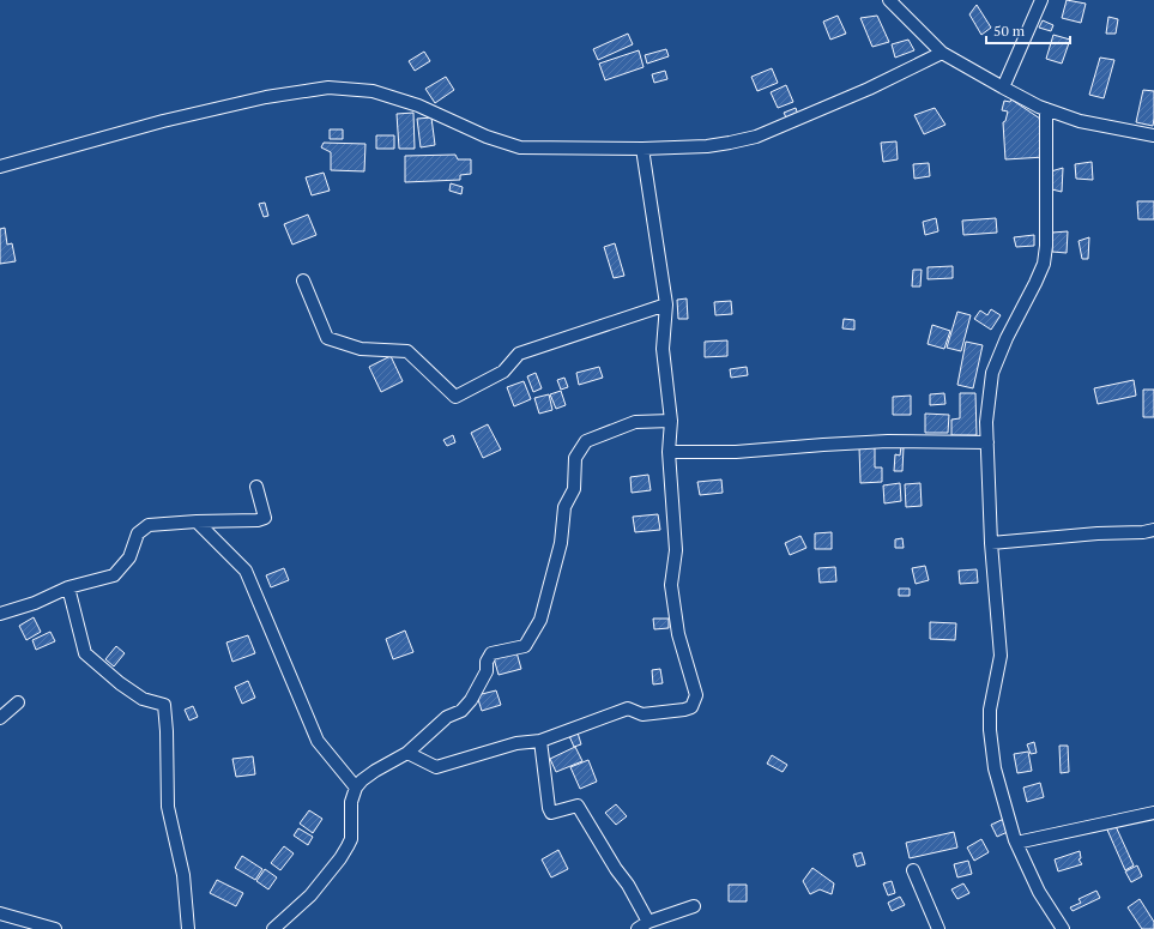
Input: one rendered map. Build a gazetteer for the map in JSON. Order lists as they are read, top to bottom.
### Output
{
  "scale_bar": "50 m"
}
